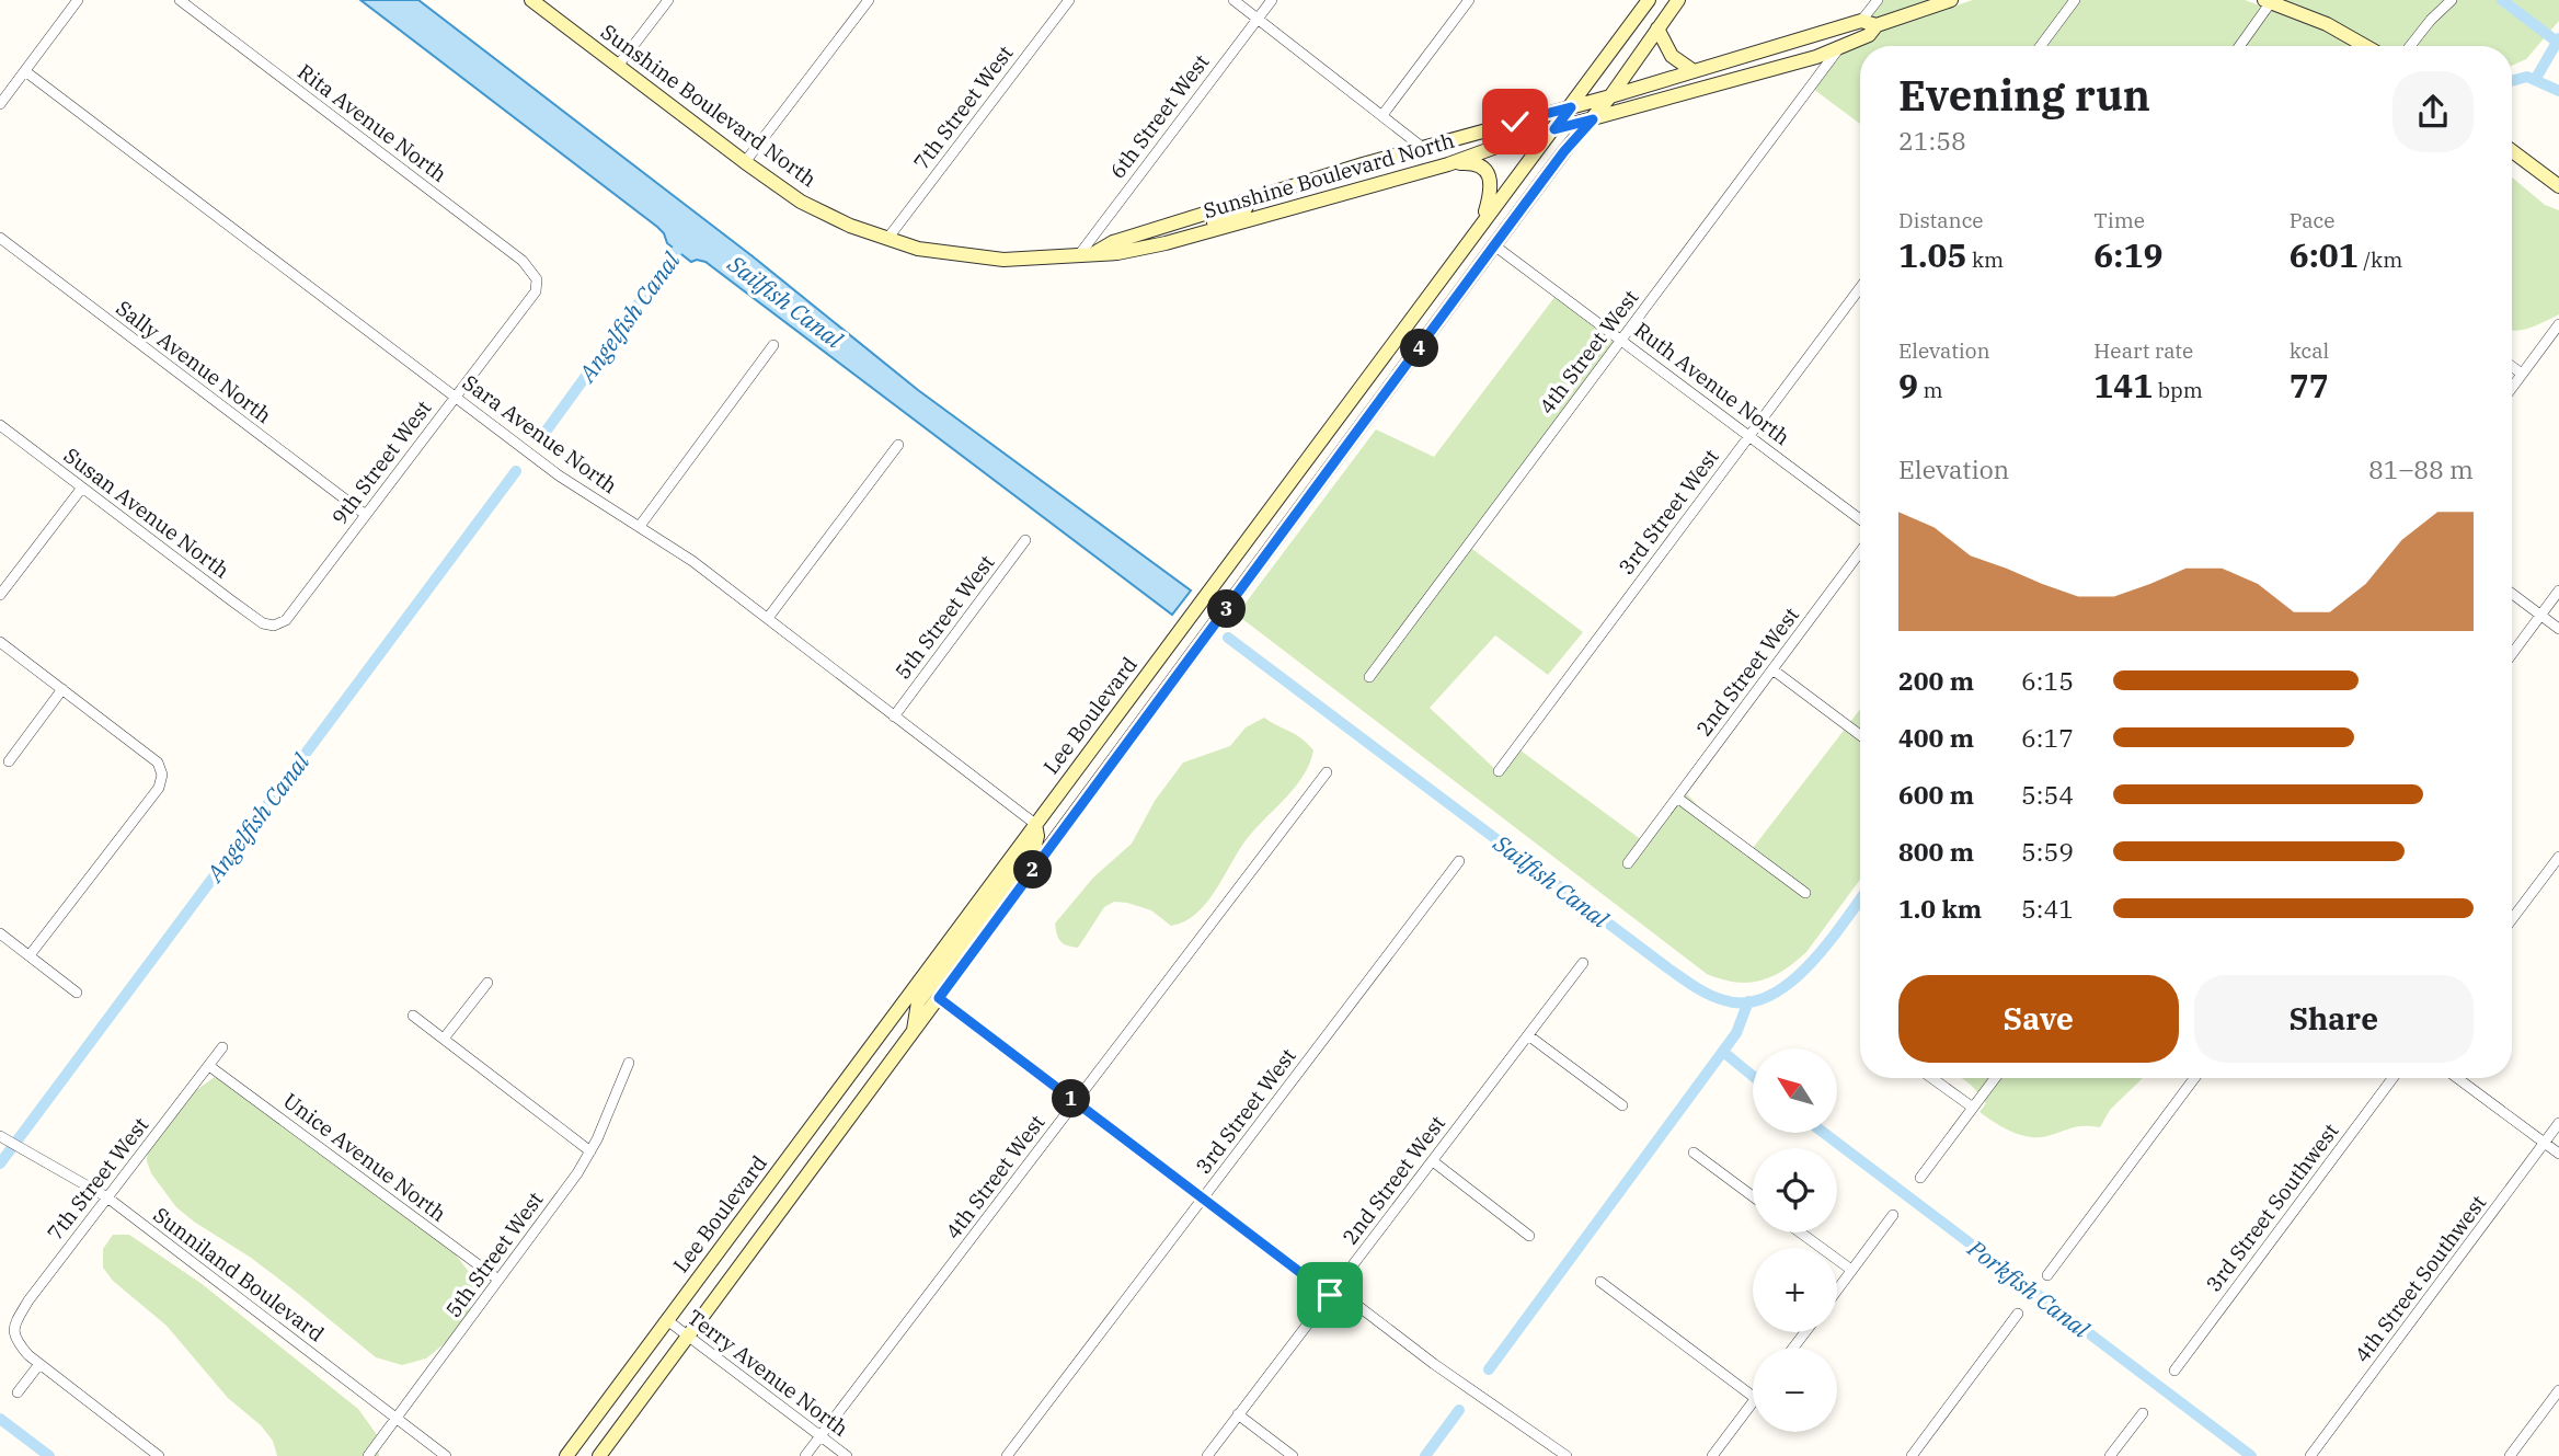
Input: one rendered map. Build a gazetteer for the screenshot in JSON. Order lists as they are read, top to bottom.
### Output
{
  "streets": {
    "main road": ["Sunshine Boulevard North", "Lee Boulevard"],
    "street": [
      "7th Street West",
      "6th Street West",
      "Rita Avenue North",
      "4th Street West",
      "Sally Avenue North",
      "Ruth Avenue North",
      "Sara Avenue North",
      "9th Street West",
      "3rd Street West",
      "Susan Avenue North",
      "5th Street West",
      "2nd Street West",
      "Unice Avenue North",
      "3rd Street Southwest",
      "Sunniland Boulevard",
      "4th Street Southwest",
      "Terry Avenue North"
    ]
  },
  "crossings": [
    ["Sunshine Boulevard North", "7th Street West"],
    ["Sunshine Boulevard North", "6th Street West"],
    ["Sunshine Boulevard North", "4th Street West"],
    ["Sunshine Boulevard North", "Lee Boulevard"],
    ["7th Street West", "Unice Avenue North"],
    ["7th Street West", "Sunniland Boulevard"],
    ["Rita Avenue North", "9th Street West"],
    ["4th Street West", "Ruth Avenue North"],
    ["4th Street West", "Terry Avenue North"],
    ["Sally Avenue North", "9th Street West"],
    ["Ruth Avenue North", "3rd Street West"],
    ["Sara Avenue North", "9th Street West"],
    ["Sara Avenue North", "5th Street West"],
    ["Sara Avenue North", "Lee Boulevard"],
    ["9th Street West", "Susan Avenue North"],
    ["5th Street West", "Unice Avenue North"],
    ["5th Street West", "Sunniland Boulevard"],
    ["Lee Boulevard", "Terry Avenue North"]
  ],
  "water": ["Sailfish Canal", "Angelfish Canal", "Porkfish Canal"],
  "north": "top left",
  "page": {
    "heading": ["Evening run", "21:58"],
    "stats": [
      ["Distance", "1.05 km"],
      ["Time", "6:19"],
      ["Pace", "6:01 /km"],
      ["Elevation", "9 m"],
      ["Heart rate", "141 bpm"],
      ["kcal", "77"]
    ],
    "pins": [
      "4",
      "3",
      "2",
      "1"
    ],
    "chart": ["Elevation", "81–88 m"],
    "list": [
      {
        "name": "200 m",
        "note": "6:15"
      },
      {
        "name": "400 m",
        "note": "6:17"
      },
      {
        "name": "600 m",
        "note": "5:54"
      },
      {
        "name": "800 m",
        "note": "5:59"
      },
      {
        "name": "1.0 km",
        "note": "5:41"
      }
    ],
    "buttons": ["Save", "Share"],
    "map_buttons": ["+", "−"]
  }
}
